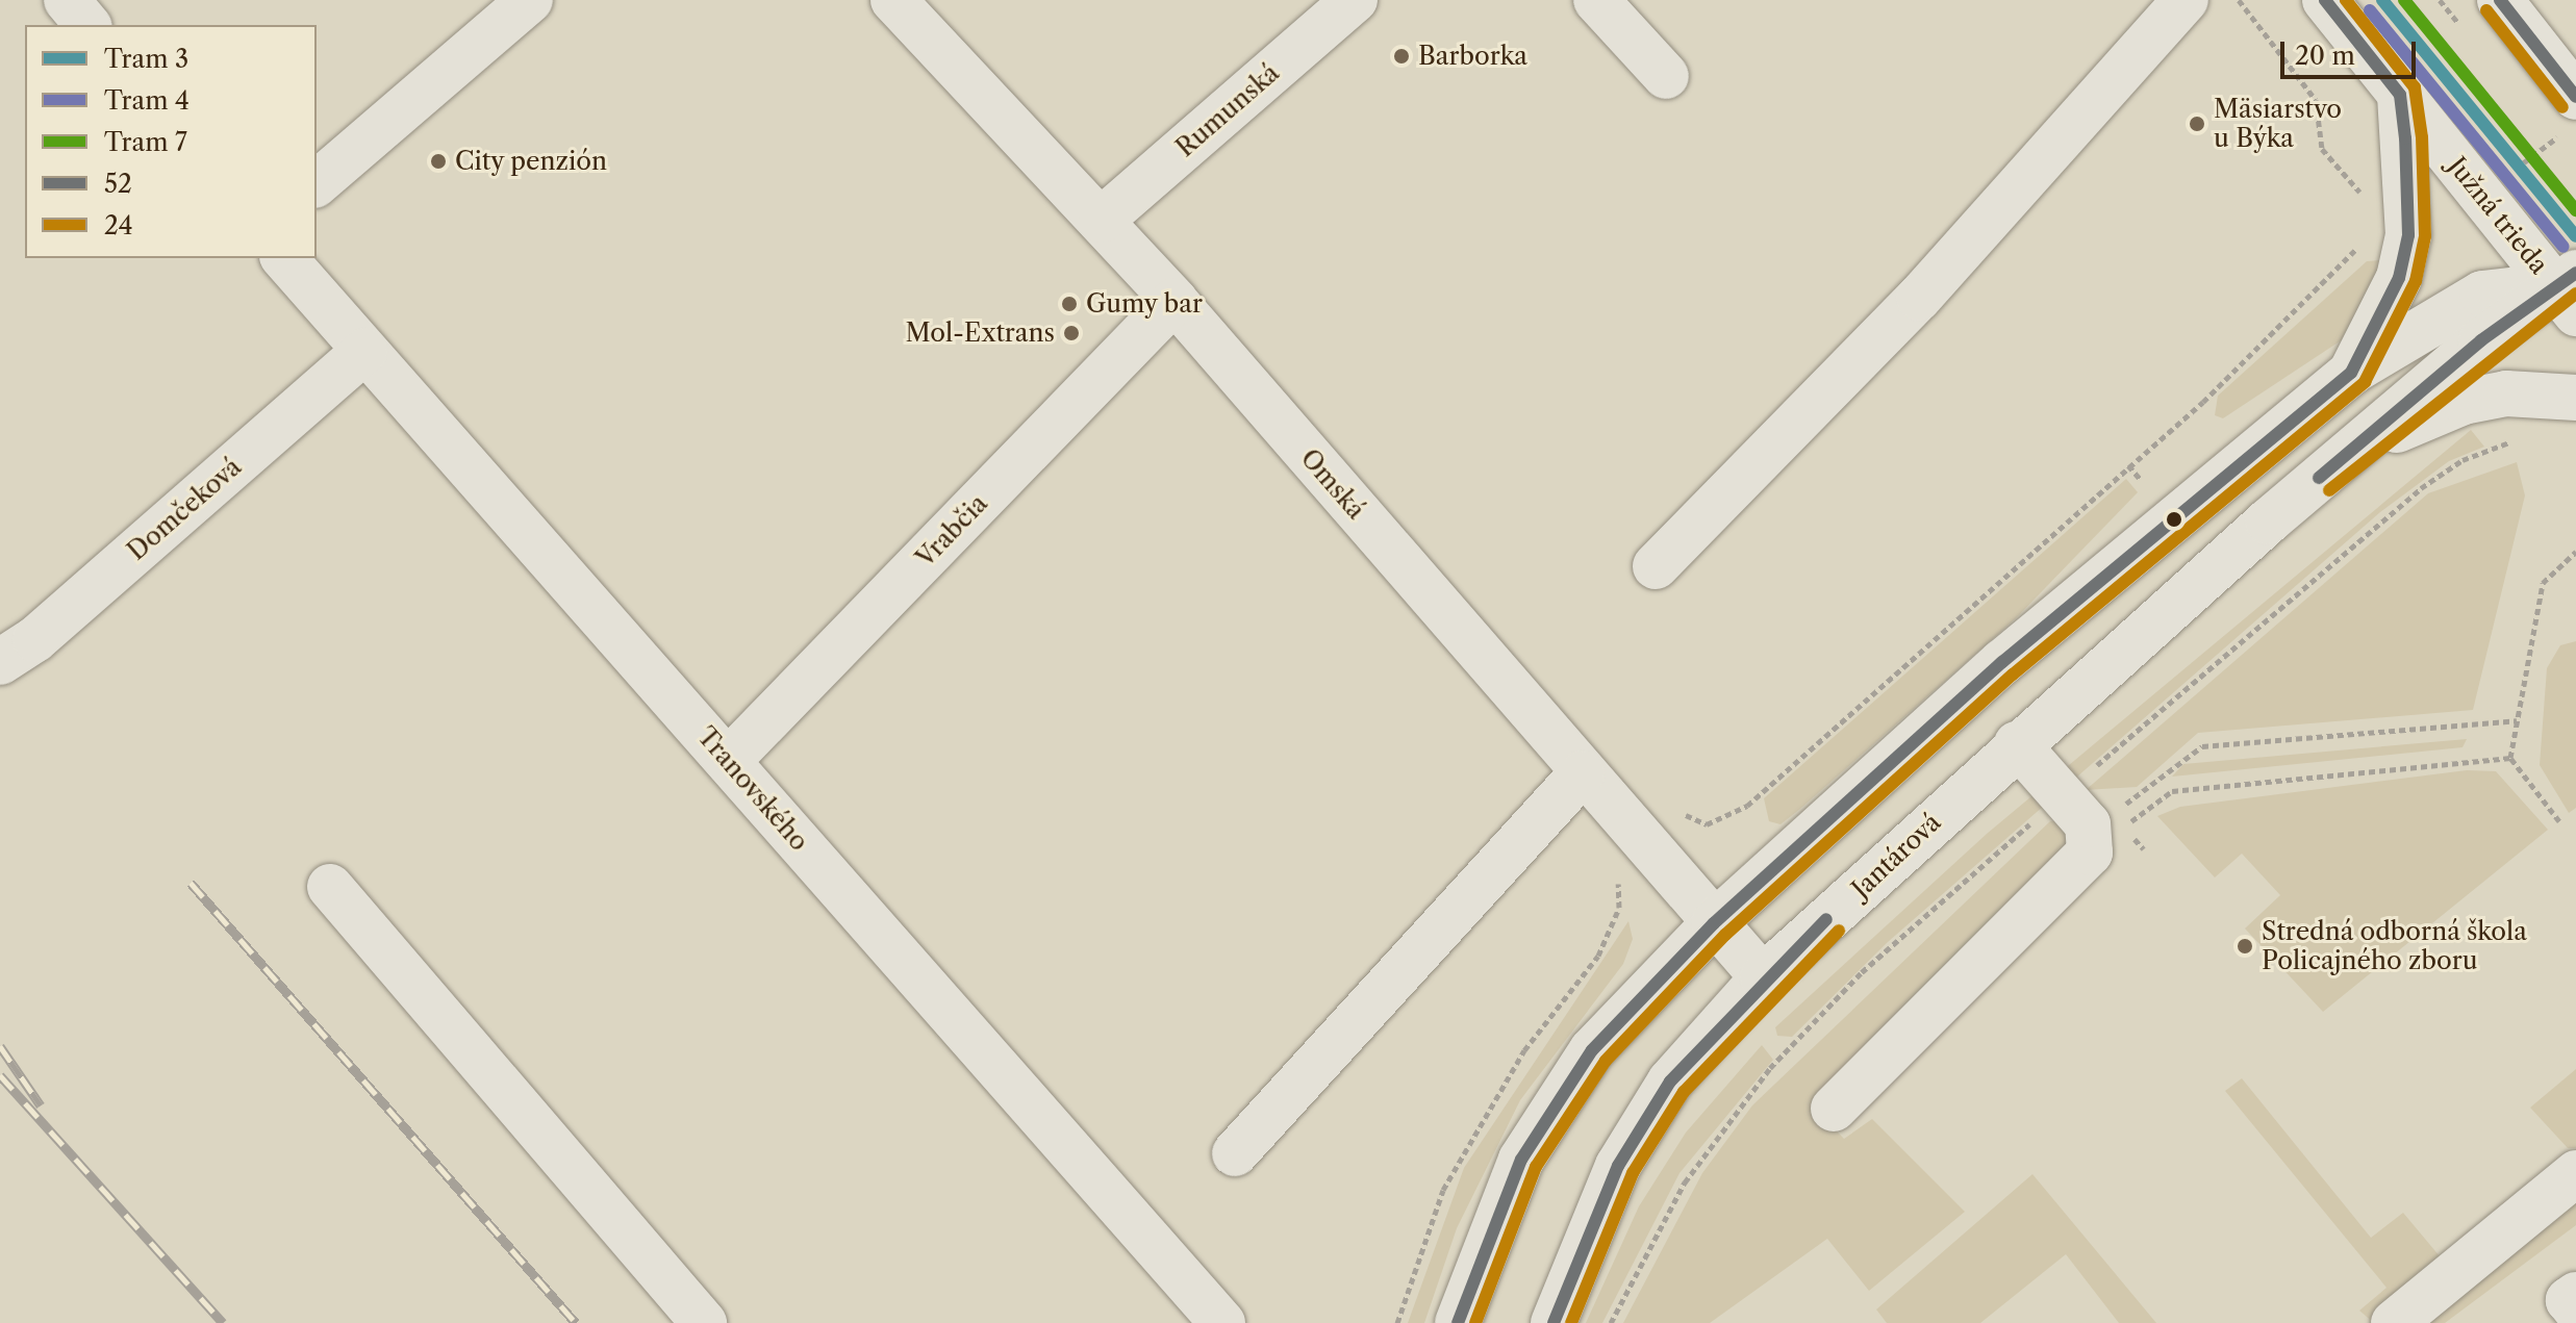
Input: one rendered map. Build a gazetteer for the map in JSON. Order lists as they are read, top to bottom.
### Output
{
  "streets": {
    "street": [
      "Rumunská",
      "Južná trieda",
      "Omská",
      "Domčeková",
      "Vrabčia",
      "Tranovského",
      "Jantárová"
    ]
  },
  "crossings": [
    ["Rumunská", "Omská"],
    ["Južná trieda", "Jantárová"],
    ["Omská", "Vrabčia"],
    ["Omská", "Jantárová"],
    ["Domčeková", "Tranovského"],
    ["Vrabčia", "Tranovského"]
  ],
  "places": [
    "Barborka",
    "Mäsiarstvo u Býka",
    "City penzión",
    "Gumy bar",
    "Mol-Extrans",
    "Stredná odborná škola Policajného zboru"
  ],
  "lines": [
    "tram line 3",
    "tram line 7",
    "transit line 52",
    "transit line 24",
    "tram line 4"
  ],
  "legend": [
    "Tram 3",
    "Tram 4",
    "Tram 7",
    "52",
    "24"
  ],
  "scale_bar": "20 m"
}
